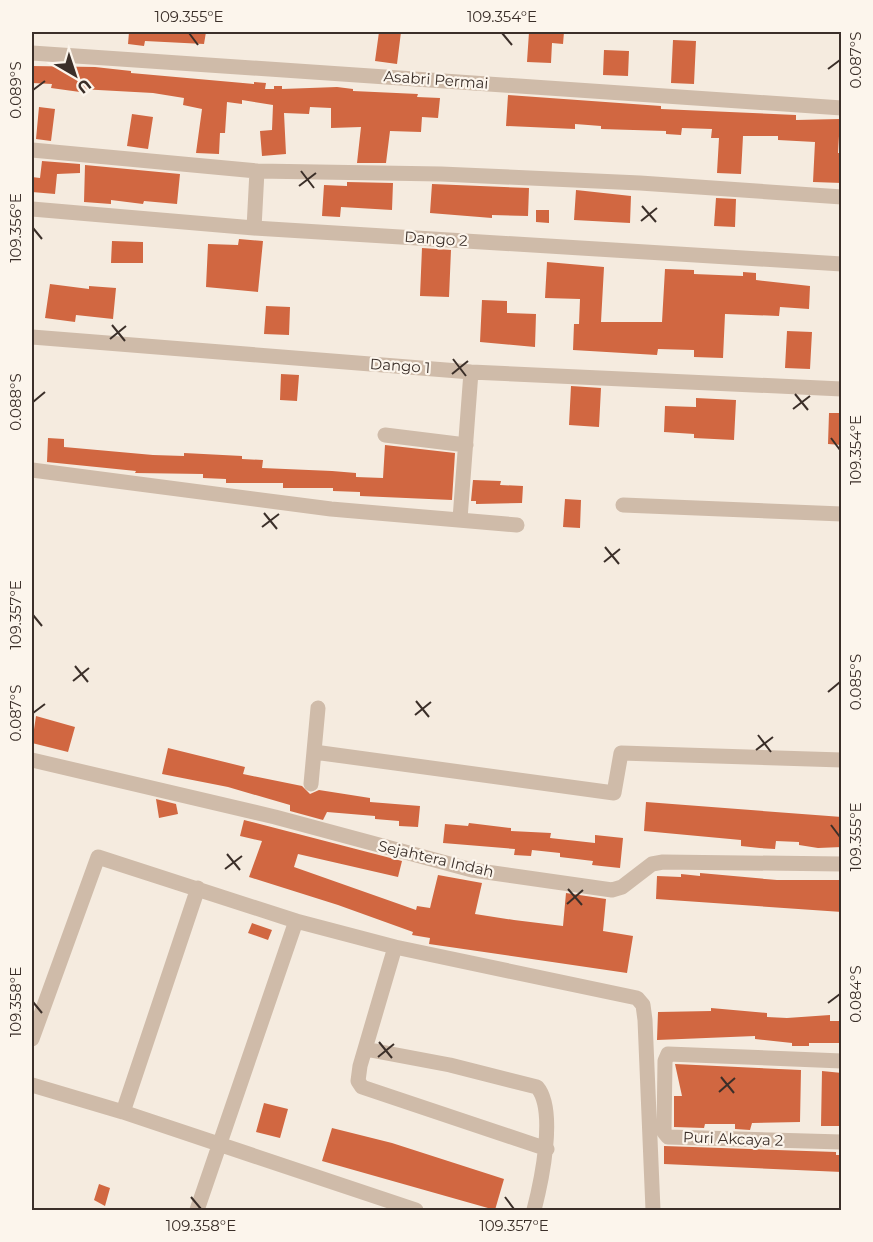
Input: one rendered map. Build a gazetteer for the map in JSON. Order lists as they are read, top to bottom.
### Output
{
  "streets": {
    "street": [
      "Asabri Permai",
      "Dango 2",
      "Dango 1",
      "Sejahtera Indah",
      "Puri Akcaya 2"
    ]
  },
  "north": "bottom right",
  "coordinates": [
    "109.355°E",
    "109.354°E",
    "0.087°S",
    "0.089°S",
    "109.356°E",
    "0.088°S",
    "109.357°E",
    "0.085°S",
    "0.084°S",
    "109.358°E"
  ]
}
